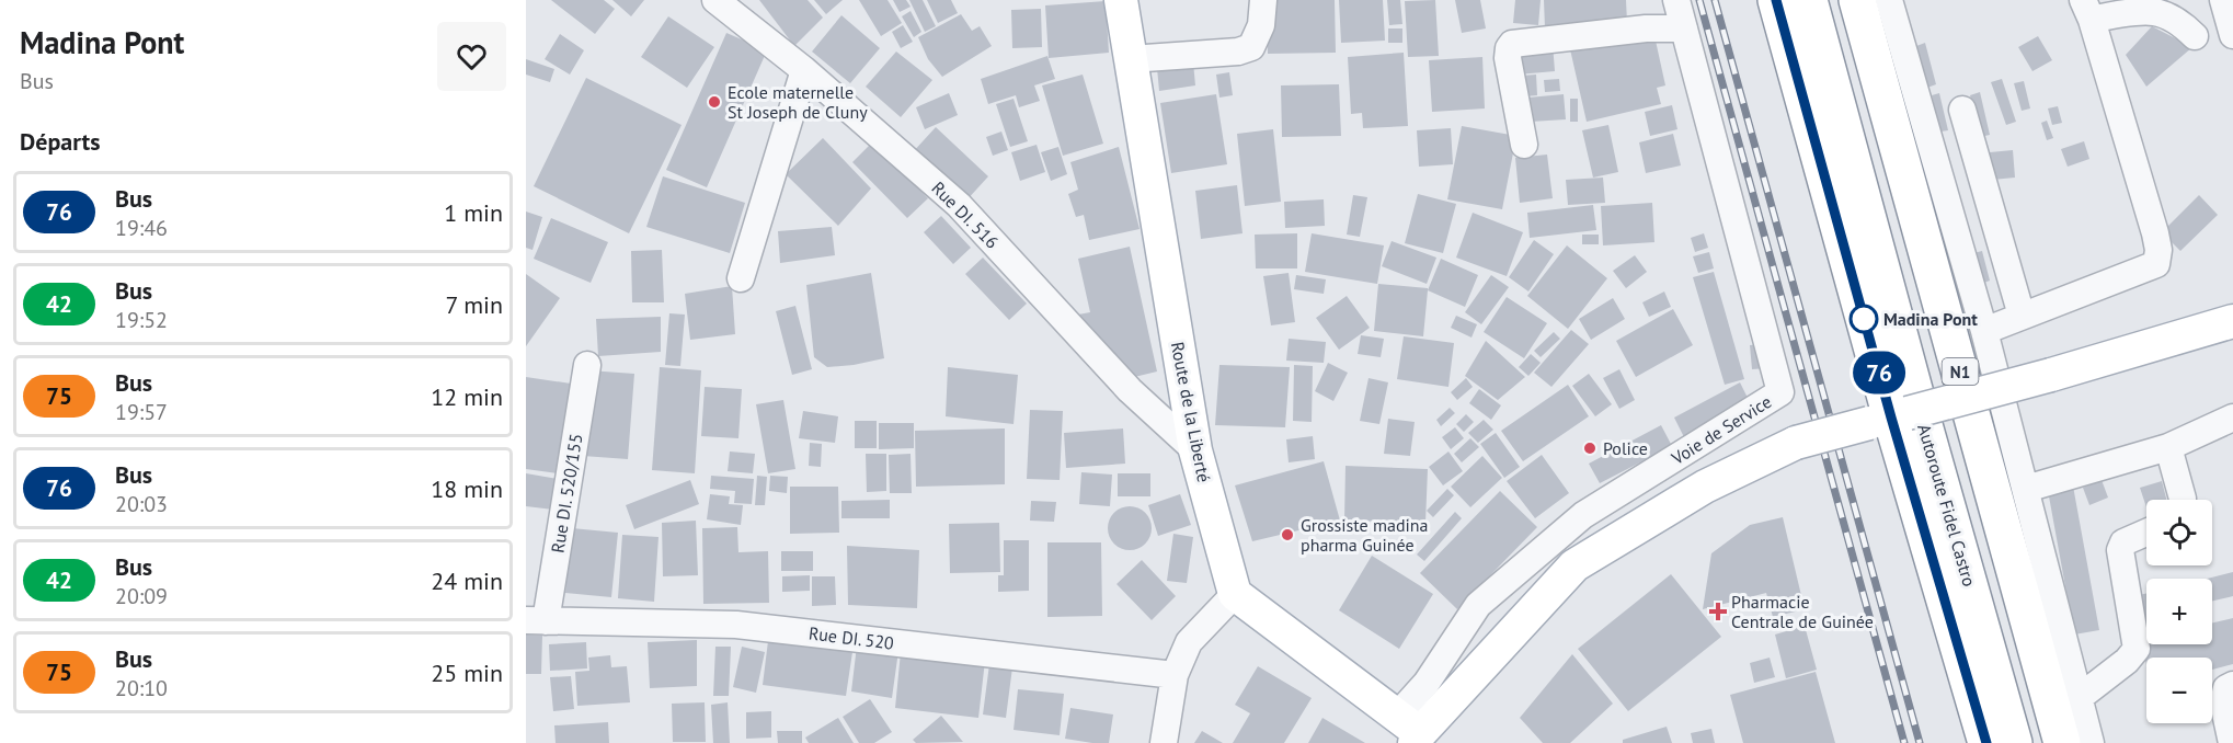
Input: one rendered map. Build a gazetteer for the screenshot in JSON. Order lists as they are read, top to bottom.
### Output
{
  "streets": {
    "highway": ["N1", "Autoroute Fidel Castro"],
    "main road": ["Route de la Liberté"],
    "street": [
      "Rue DI. 516",
      "Voie de Service",
      "Rue DI. 520/155",
      "Rue DI. 520"
    ]
  },
  "crossings": [
    ["Rue DI. 516", "Route de la Liberté"],
    ["Rue DI. 520/155", "Rue DI. 520"]
  ],
  "places": {
    "other": [
      "Ecole maternelle St Joseph de Cluny",
      "Madina Pont",
      "Police",
      "Grossiste madina pharma Guinée"
    ],
    "health": ["Pharmacie Centrale de Guinée"]
  },
  "lines": ["bus line 76"],
  "page": {
    "heading": [
      ["Madina Pont", "Bus"],
      "Départs"
    ],
    "on_map": "76",
    "list": [
      {
        "mark": "76",
        "name": "Bus",
        "note": "19:46",
        "value": "1 min"
      },
      {
        "mark": "42",
        "name": "Bus",
        "note": "19:52",
        "value": "7 min"
      },
      {
        "mark": "75",
        "name": "Bus",
        "note": "19:57",
        "value": "12 min"
      },
      {
        "mark": "76",
        "name": "Bus",
        "note": "20:03",
        "value": "18 min"
      },
      {
        "mark": "42",
        "name": "Bus",
        "note": "20:09",
        "value": "24 min"
      },
      {
        "mark": "75",
        "name": "Bus",
        "note": "20:10",
        "value": "25 min"
      }
    ],
    "map_buttons": ["+", "−"]
  }
}
